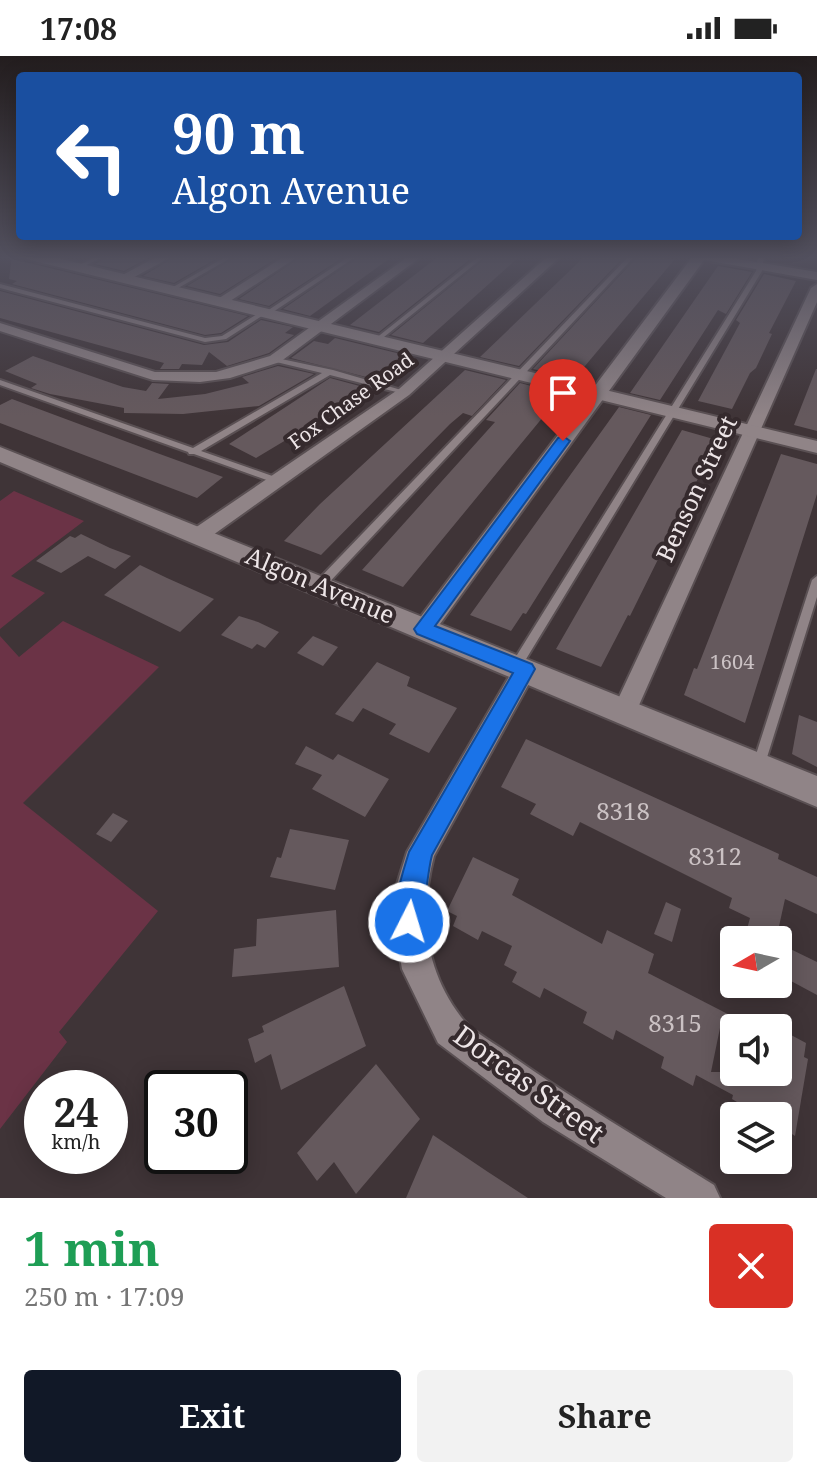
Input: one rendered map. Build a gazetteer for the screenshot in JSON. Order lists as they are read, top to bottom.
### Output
{
  "streets": {
    "street": [
      "Fox Chase Road",
      "Benson Street",
      "Algon Avenue",
      "Dorcas Street"
    ]
  },
  "crossings": [
    ["Fox Chase Road", "Algon Avenue"],
    ["Benson Street", "Algon Avenue"],
    ["Algon Avenue", "Dorcas Street"]
  ],
  "house_numbers": [
    "1604",
    "8318",
    "8312",
    "8315"
  ],
  "north": "left",
  "page": {
    "status": "17:08",
    "turn": ["90 m", "Algon Avenue"],
    "speed": "24 km/h",
    "limit": "30",
    "heading": ["1 min", "250 m · 17:09"],
    "buttons": ["Exit", "Share"]
  }
}
